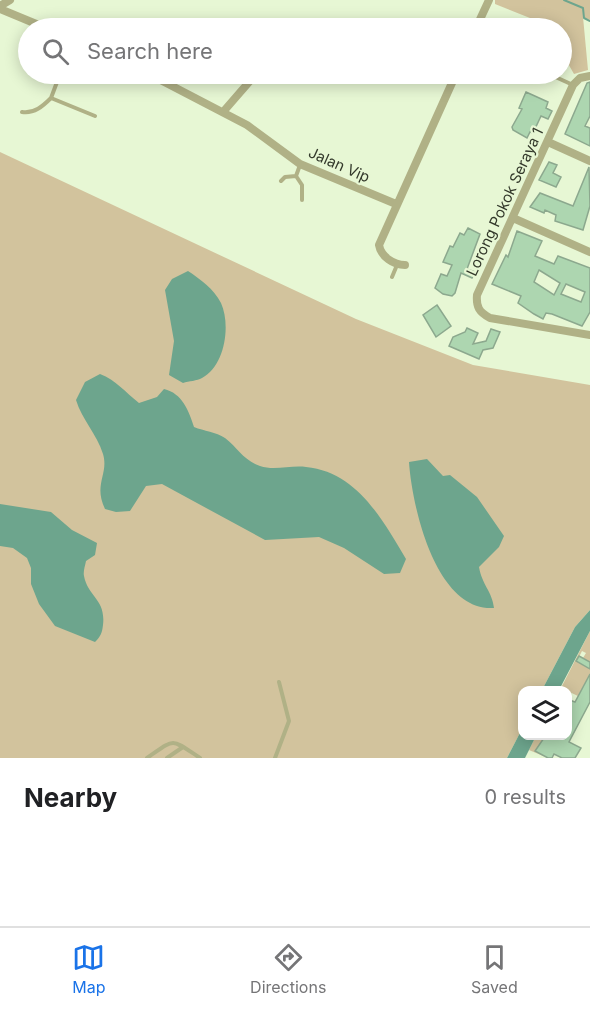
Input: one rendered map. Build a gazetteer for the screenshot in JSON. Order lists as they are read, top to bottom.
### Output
{
  "streets": {
    "street": ["Jalan Vip", "Lorong Pokok Seraya 1"]
  },
  "page": {
    "search": "Search here",
    "heading": ["Nearby", "0 results"],
    "nav": ["Map", "Directions", "Saved"]
  }
}
